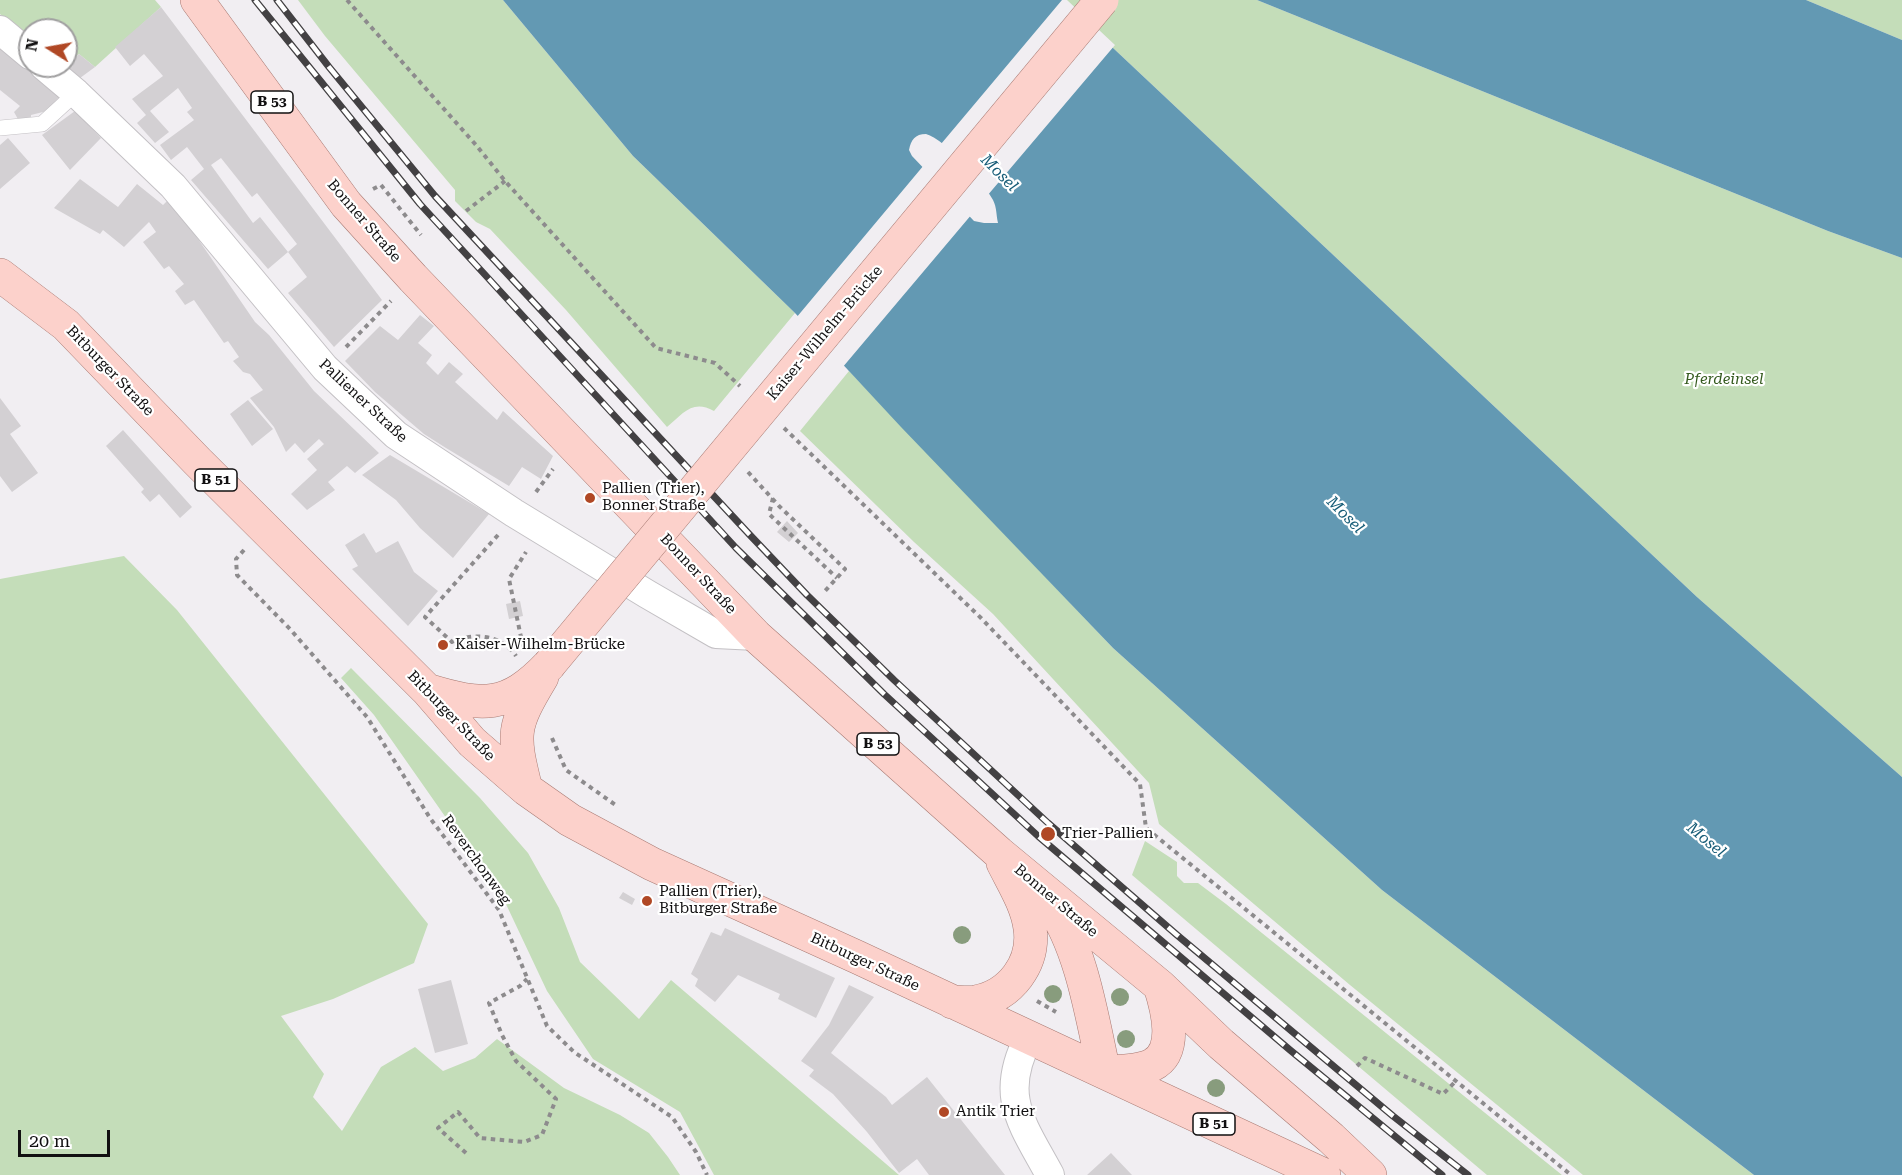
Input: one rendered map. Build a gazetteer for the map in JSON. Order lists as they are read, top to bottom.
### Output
{
  "streets": {
    "main road": [
      "B 53",
      "Bonner Straße",
      "Kaiser-Wilhelm-Brücke",
      "Bitburger Straße",
      "B 51"
    ],
    "street": ["Palliener Straße"],
    "path": ["Reverchonweg"]
  },
  "crossings": [
    ["Bonner Straße", "Palliener Straße"],
    ["Kaiser-Wilhelm-Brücke", "Bitburger Straße"]
  ],
  "water": ["Mosel"],
  "parks": ["Pferdeinsel"],
  "places": [
    "Pallien (Trier), Bonner Straße",
    "Kaiser-Wilhelm-Brücke",
    "Trier-Pallien",
    "Pallien (Trier), Bitburger Straße",
    "Antik Trier"
  ],
  "scale_bar": "20 m",
  "north": "left"
}
